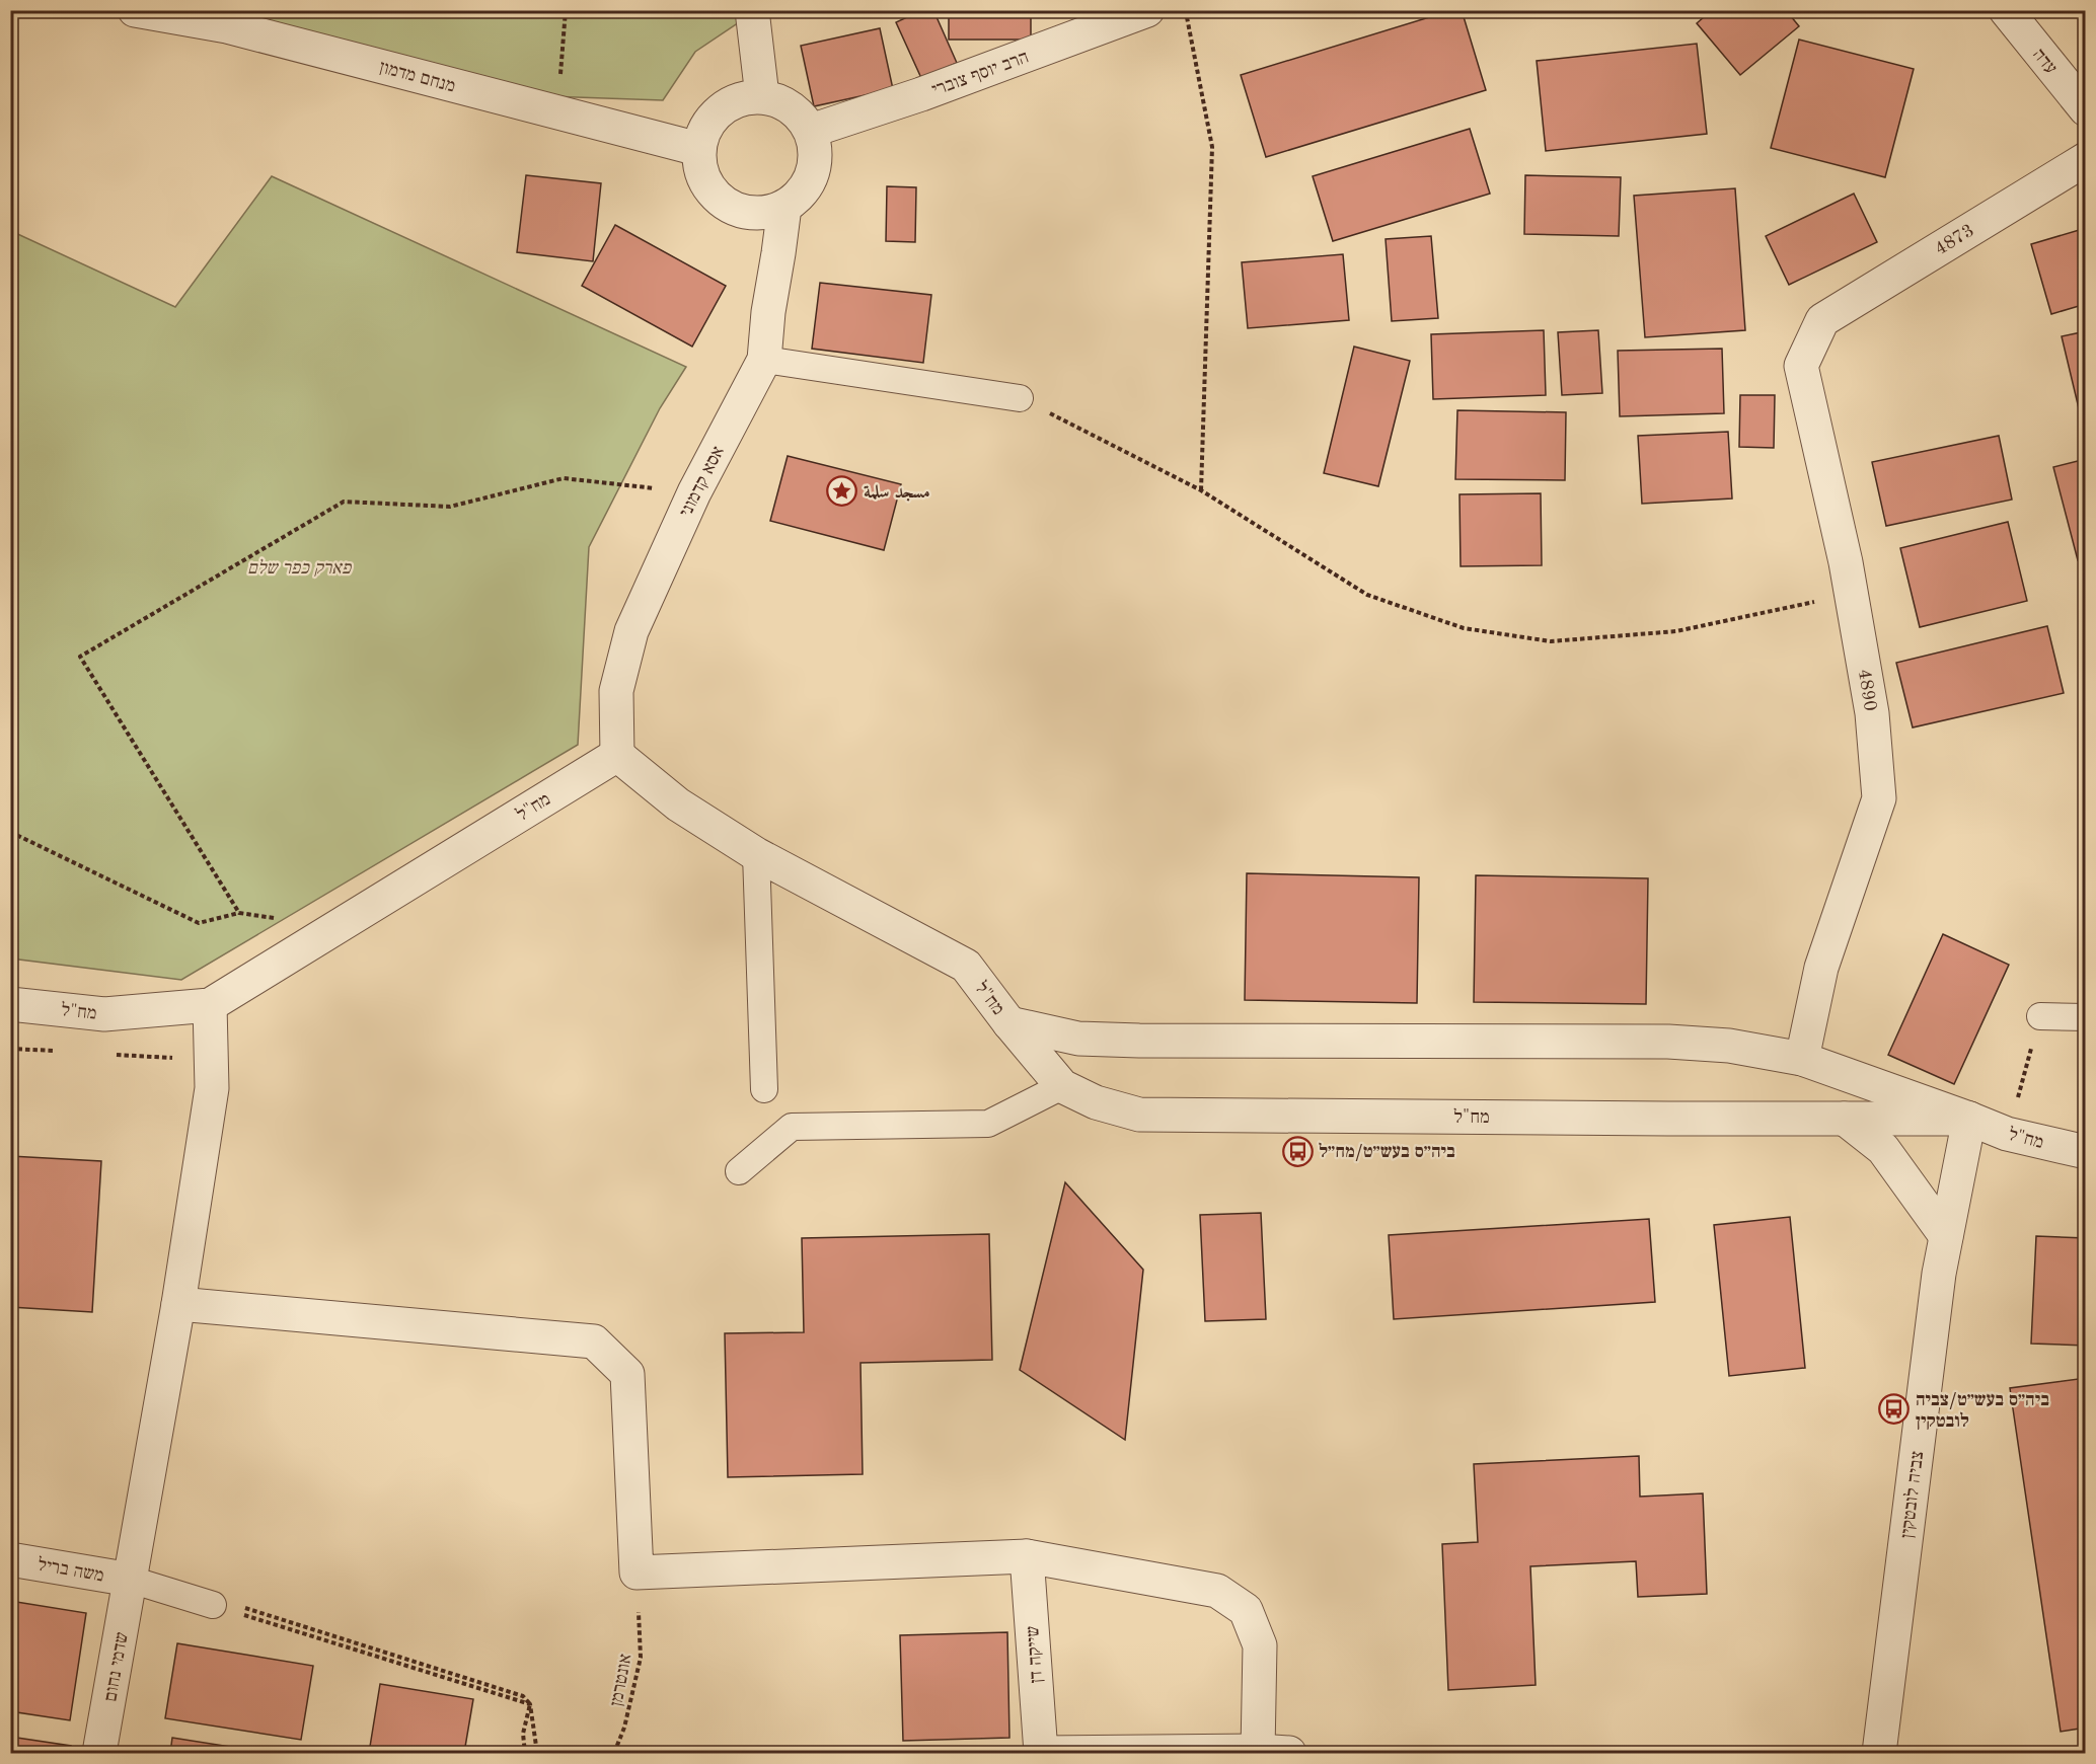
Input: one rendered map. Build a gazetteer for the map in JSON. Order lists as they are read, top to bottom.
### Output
{
  "streets": {
    "street": [
      "עדה",
      "הרב יוסף צוברי",
      "מנחם מדמון",
      "4873",
      "אסא קדמוני",
      "4890",
      "מח\"ל",
      "צביה לובטקין",
      "משה בריל",
      "שייקה דן",
      "שדמי נחום"
    ],
    "path": ["אונטרמן"]
  },
  "crossings": [
    ["הרב יוסף צוברי", "מנחם מדמון"],
    ["הרב יוסף צוברי", "אסא קדמוני"],
    ["מנחם מדמון", "אסא קדמוני"],
    ["4873", "4890"],
    ["אסא קדמוני", "מח\"ל"],
    ["4890", "מח\"ל"],
    ["מח\"ל", "צביה לובטקין"],
    ["מח\"ל", "שדמי נחום"],
    ["משה בריל", "שדמי נחום"]
  ],
  "parks": ["פארק כפר שלם"],
  "places": {
    "place": ["مسجد سلمة"],
    "bus stop": ["ביה״ס בעש״ט/מח״ל", "ביה״ס בעש״ט/צביה לובטקין"]
  }
}
